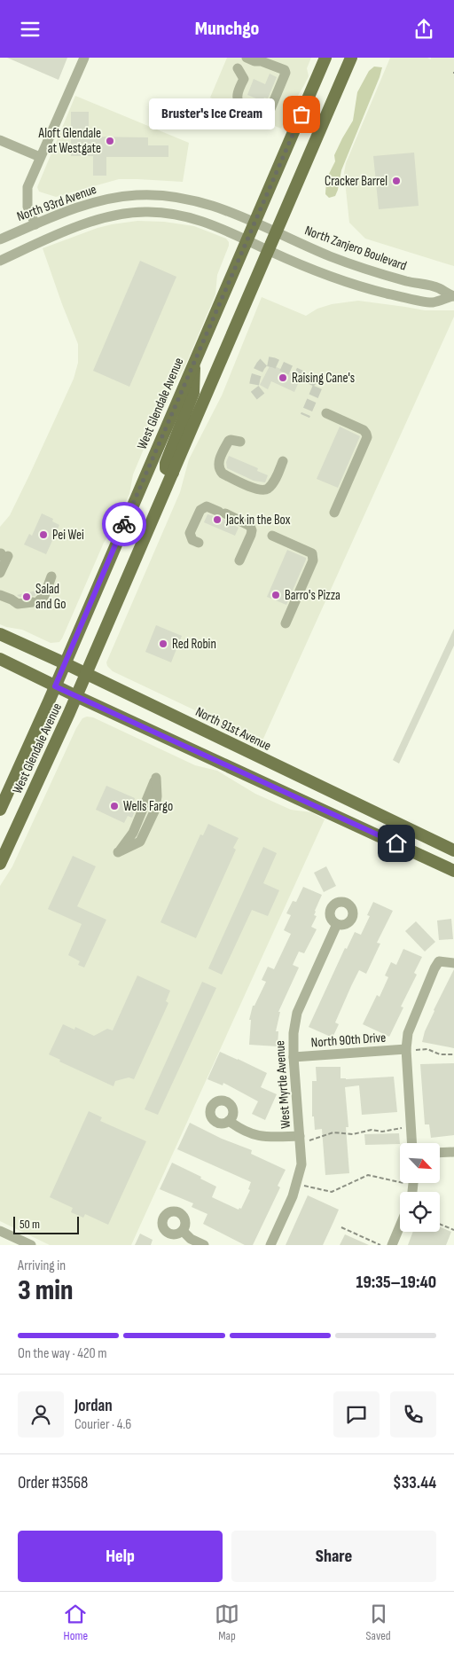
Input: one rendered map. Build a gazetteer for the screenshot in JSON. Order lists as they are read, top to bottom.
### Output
{
  "streets": {
    "main road": ["West Glendale Avenue", "North 91st Avenue"],
    "street": [
      "North 93rd Avenue",
      "North Zanjero Boulevard",
      "North 90th Drive",
      "West Myrtle Avenue"
    ]
  },
  "crossings": [
    ["North 93rd Avenue", "North Zanjero Boulevard"],
    ["North 93rd Avenue", "West Glendale Avenue"],
    ["North Zanjero Boulevard", "West Glendale Avenue"],
    ["West Glendale Avenue", "North 91st Avenue"],
    ["North 90th Drive", "West Myrtle Avenue"]
  ],
  "places": [
    "Bruster's Ice Cream",
    "Aloft Glendale at Westgate",
    "Cracker Barrel",
    "Raising Cane's",
    "Jack in the Box",
    "Pei Wei",
    "Barro's Pizza",
    "Salad and Go",
    "Red Robin",
    "Wells Fargo"
  ],
  "scale_bar": "50 m",
  "north": "bottom right",
  "page": {
    "header": "Munchgo",
    "bubble": "Bruster's Ice Cream",
    "scale": "50 m",
    "heading": ["3 min", "Arriving in", "19:35–19:40"],
    "panel": [
      "Jordan",
      "Courier · 4.6",
      "Order #3568",
      "$33.44"
    ],
    "bar": "On the way · 420 m",
    "buttons": ["Help", "Share"],
    "tabs": ["Home", "Map", "Saved"]
  }
}
